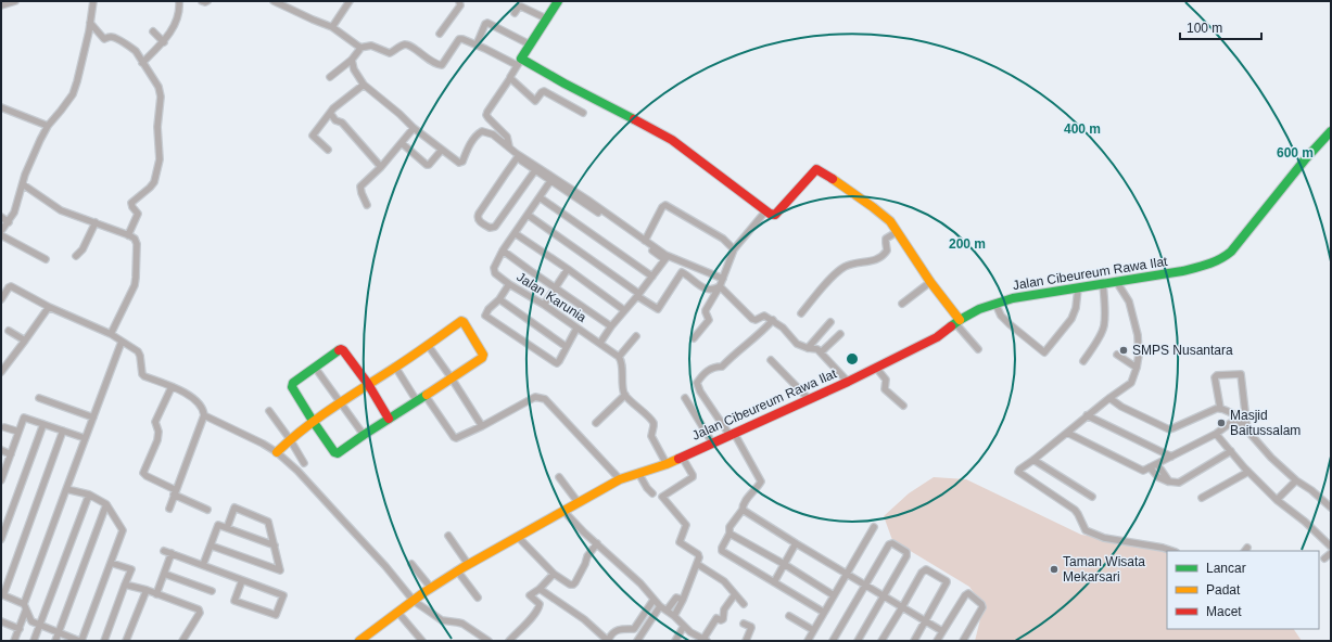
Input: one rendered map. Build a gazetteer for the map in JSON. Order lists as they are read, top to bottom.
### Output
{
  "streets": {
    "street": ["Jalan Cibeureum Rawa Ilat", "Jalan Karunia"]
  },
  "places": ["SMPS Nusantara", "Masjid Baitussalam", "Taman Wisata Mekarsari"],
  "legend": ["Lancar", "Padat", "Macet"],
  "scale_bar": "100 m",
  "rings": ["400 m", "600 m", "200 m"]
}
